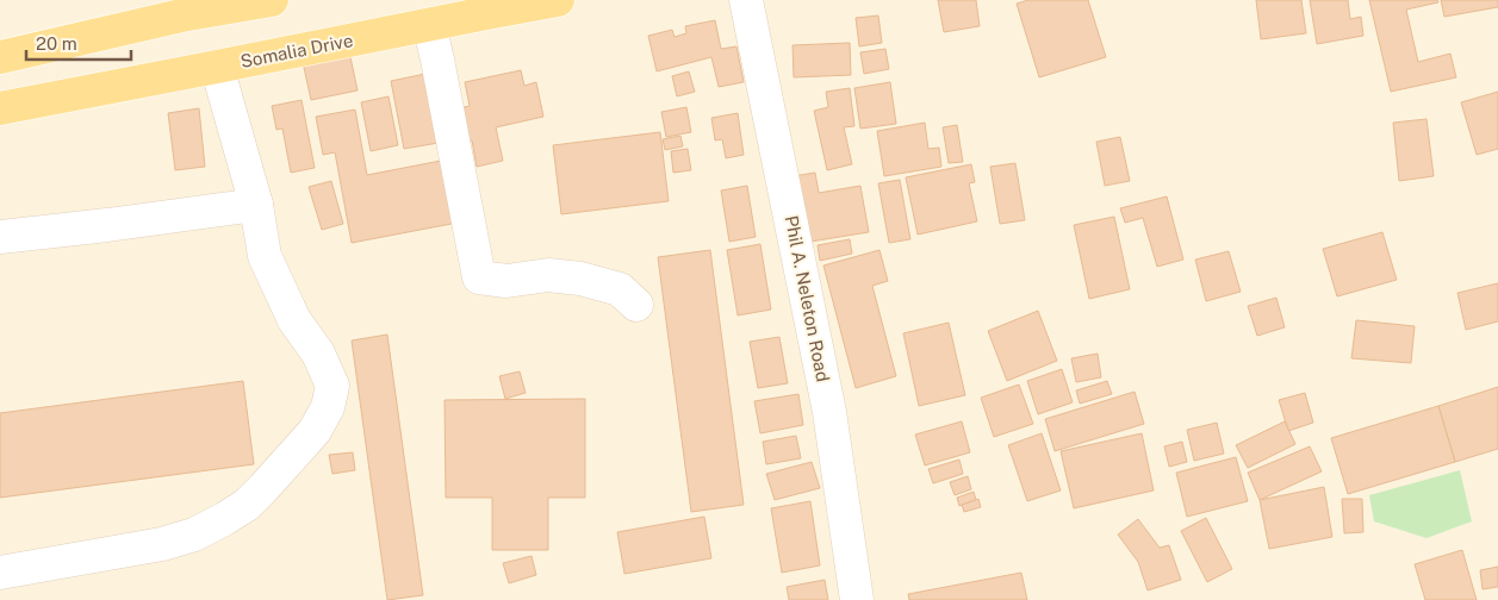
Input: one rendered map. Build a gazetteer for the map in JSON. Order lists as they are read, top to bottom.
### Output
{
  "streets": {
    "main road": ["Somalia Drive"],
    "street": ["Phil A. Neleton Road"]
  },
  "scale_bar": "20 m"
}
